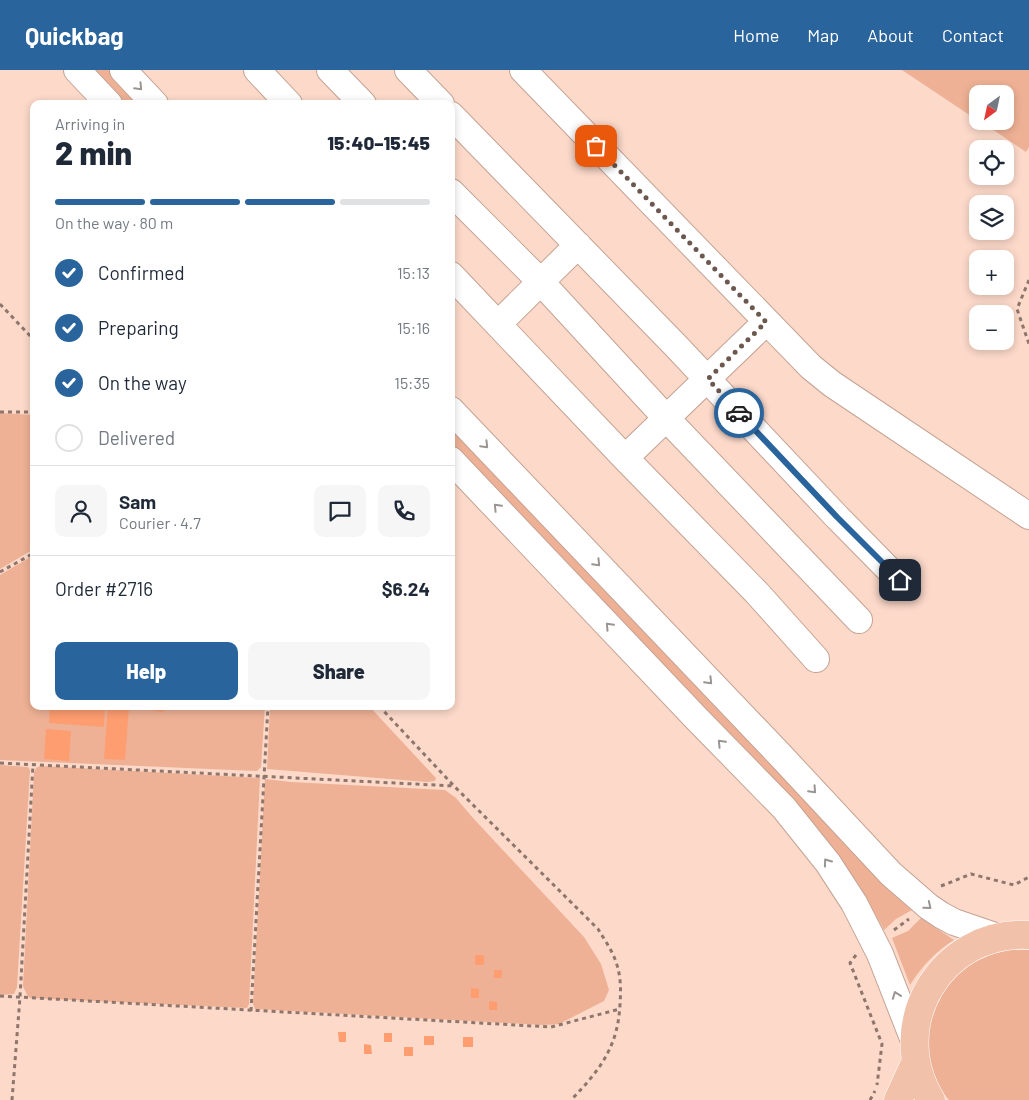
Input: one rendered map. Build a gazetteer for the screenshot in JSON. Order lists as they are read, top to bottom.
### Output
{
  "north": "bottom left",
  "page": {
    "header": "Quickbag",
    "nav": [
      "Home",
      "Map",
      "About",
      "Contact"
    ],
    "map_buttons": ["+", "−"],
    "heading": ["2 min", "Arriving in", "15:40–15:45"],
    "panel": [
      "Sam",
      "Courier · 4.7",
      "Order #2716",
      "$6.24"
    ],
    "bar": "On the way · 80 m",
    "list": [
      ["Confirmed", "15:13"],
      ["Preparing", "15:16"],
      ["On the way", "15:35"],
      "Delivered"
    ],
    "buttons": ["Help", "Share"]
  }
}
